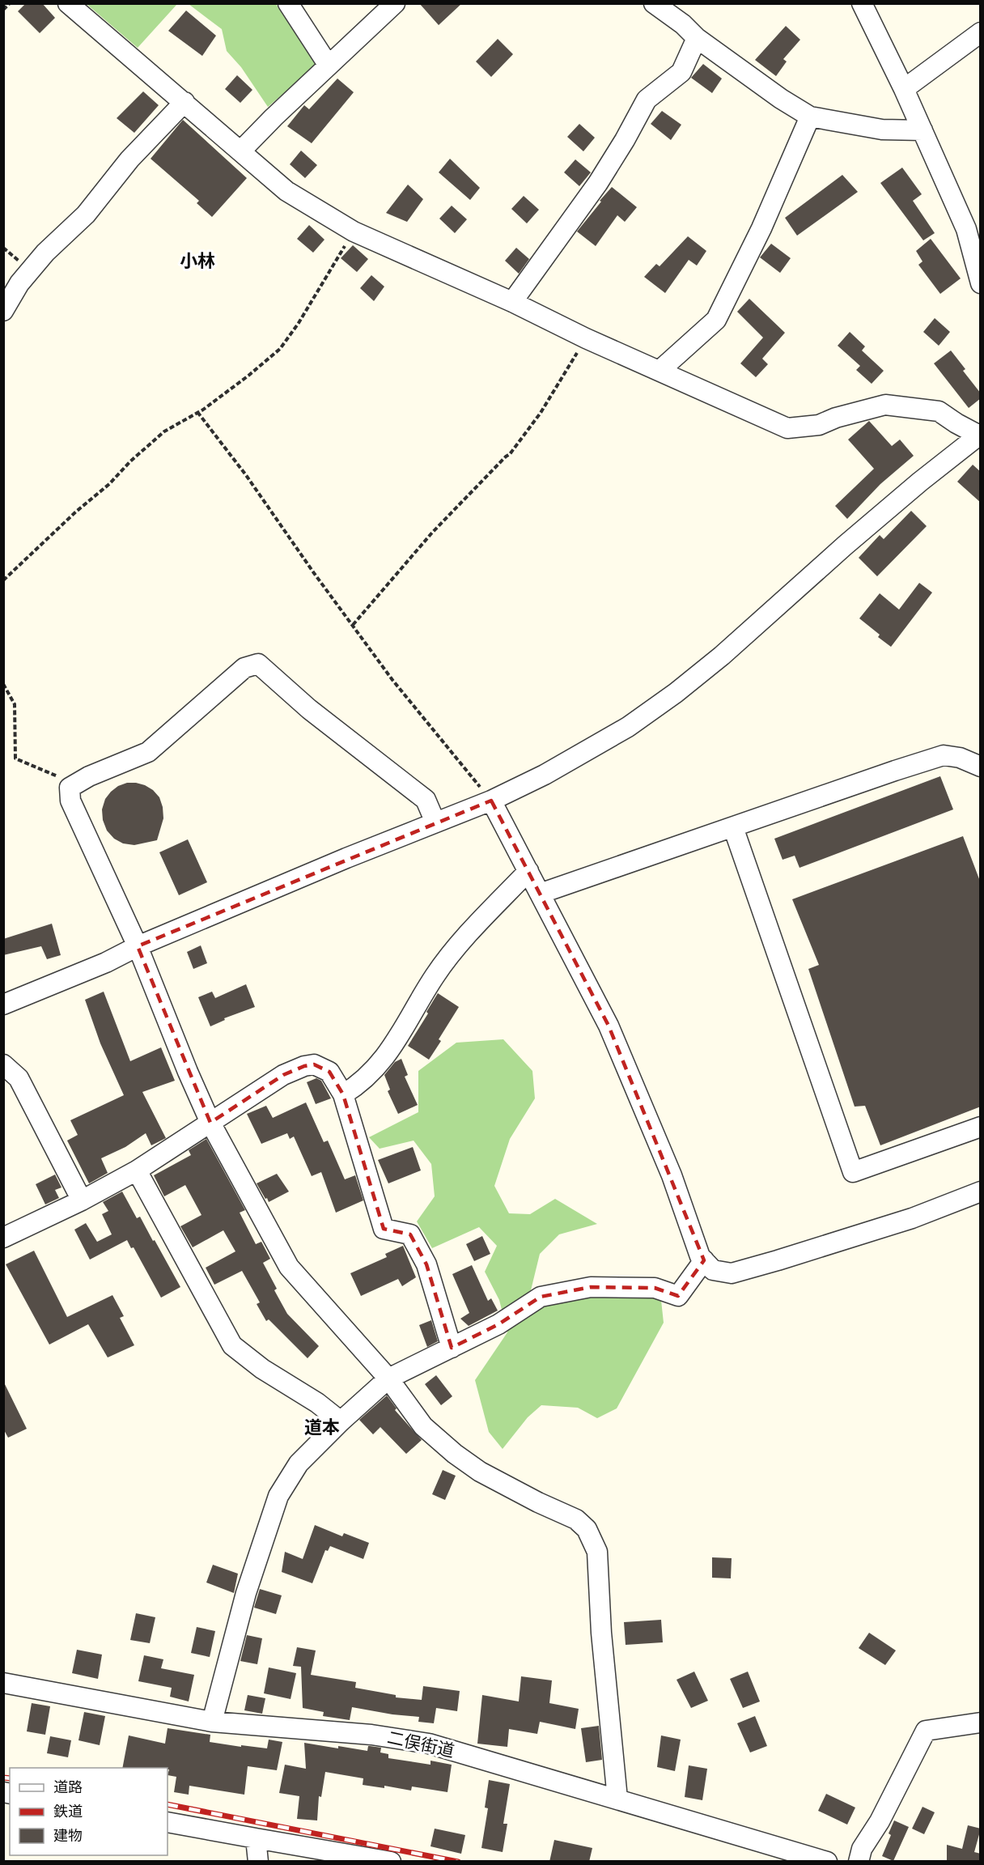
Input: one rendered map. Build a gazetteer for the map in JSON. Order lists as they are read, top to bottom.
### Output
{
  "streets": {
    "street": ["二俣街道"]
  },
  "districts": ["小林", "道本"],
  "legend": ["道路", "鉄道", "建物"]
}
